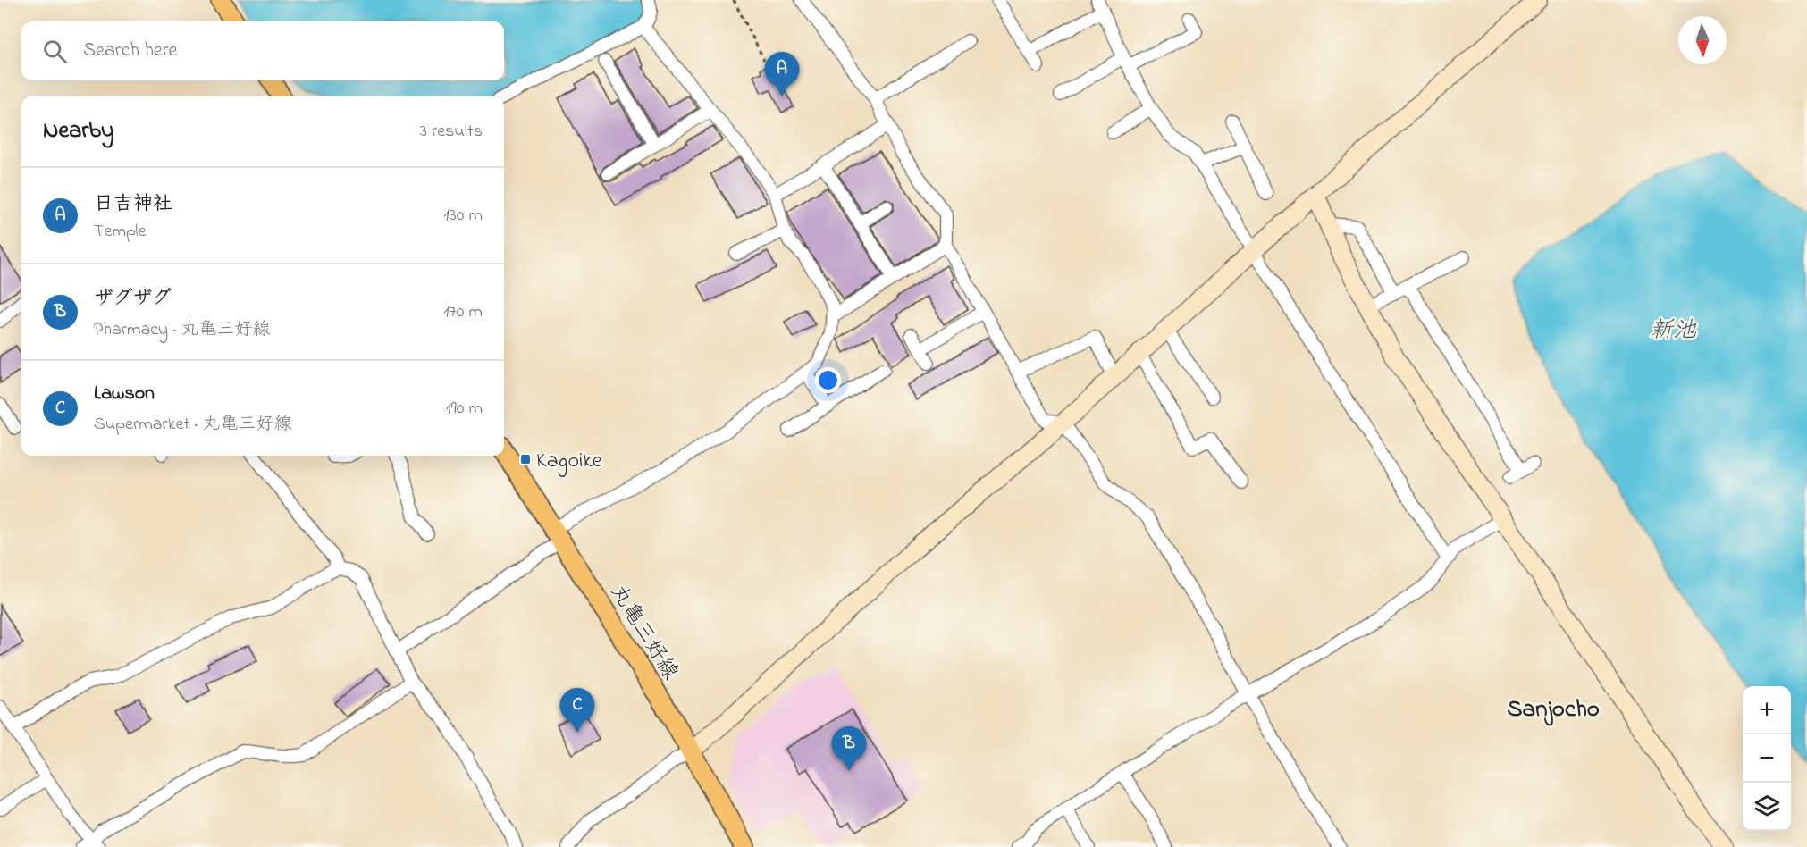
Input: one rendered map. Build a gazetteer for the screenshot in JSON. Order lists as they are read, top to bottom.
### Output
{
  "streets": {
    "main road": ["丸亀三好線"]
  },
  "districts": ["Sanjocho"],
  "water": ["新池"],
  "places": {
    "transit": ["Kagoike"]
  },
  "north": "bottom",
  "page": {
    "search": "Search here",
    "pins": ["A", "C", "B"],
    "heading": ["Nearby", "3 results"],
    "list": [
      {
        "mark": "A",
        "name": "日吉神社",
        "note": "Temple",
        "value": "130 m"
      },
      {
        "mark": "B",
        "name": "ザグザグ",
        "note": "Pharmacy · 丸亀三好線",
        "value": "170 m"
      },
      {
        "mark": "C",
        "name": "Lawson",
        "note": "Supermarket · 丸亀三好線",
        "value": "190 m"
      }
    ],
    "map_buttons": ["+", "−"]
  }
}
